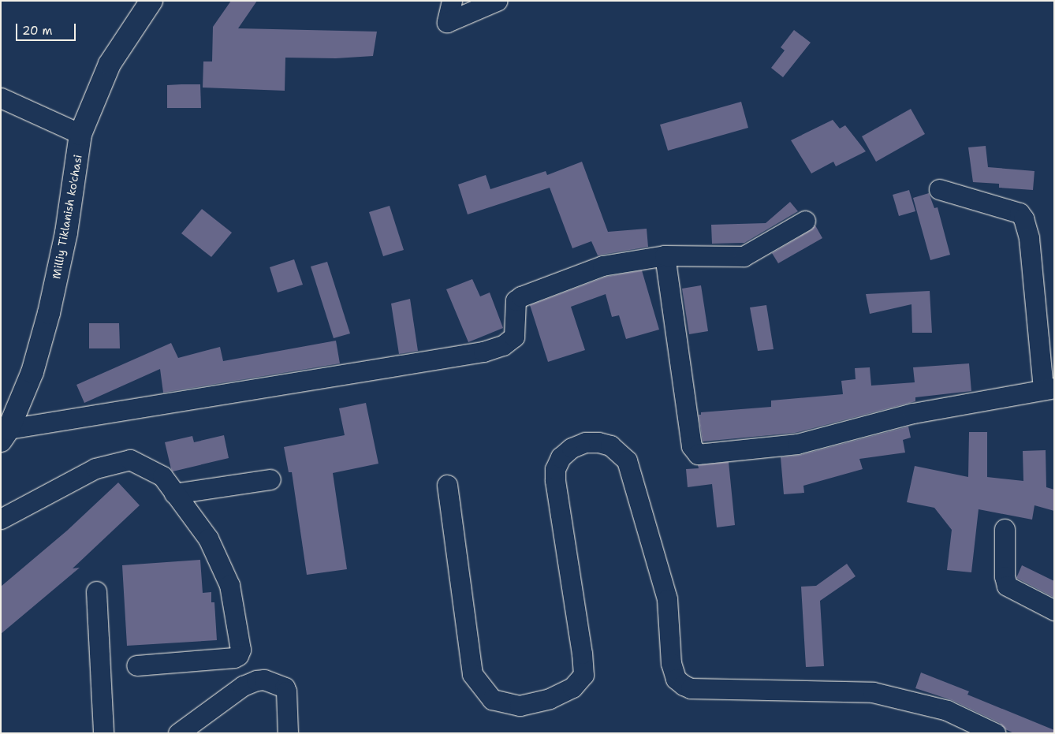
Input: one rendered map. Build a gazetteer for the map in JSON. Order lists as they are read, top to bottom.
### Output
{
  "streets": {
    "main road": ["Milliy Tiklanish ko'chasi"]
  },
  "scale_bar": "20 m"
}
